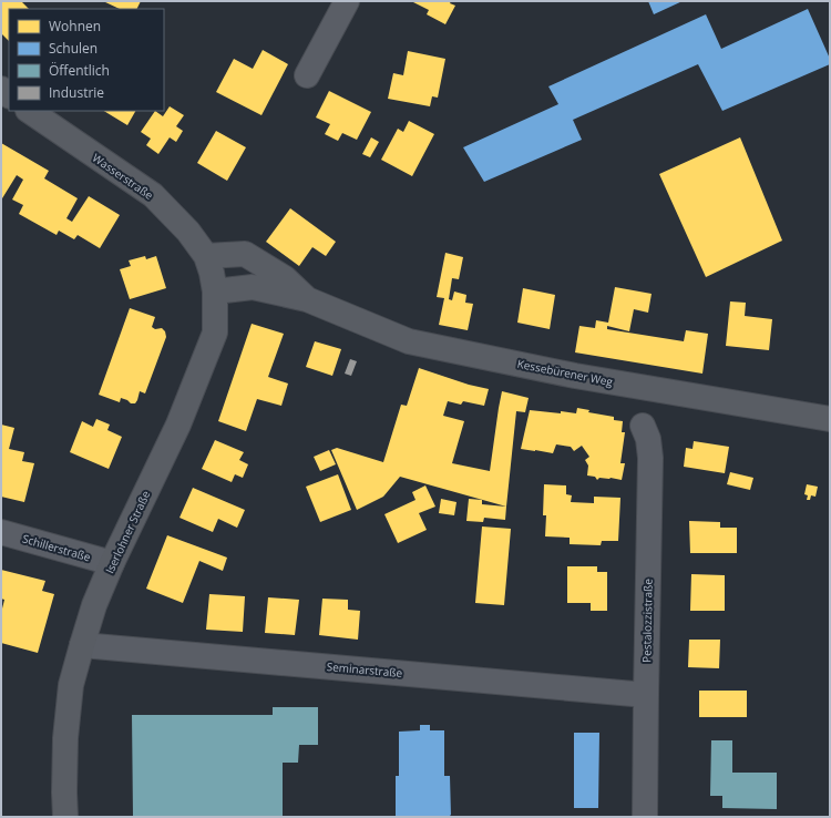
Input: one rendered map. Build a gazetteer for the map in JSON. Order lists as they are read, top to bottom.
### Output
{
  "streets": {
    "main road": ["Wasserstraße", "Kessebürener Weg", "Iserlohner Straße"],
    "street": ["Schillerstraße", "Pestalozzistraße", "Seminarstraße"]
  },
  "crossings": [
    ["Wasserstraße", "Kessebürener Weg"],
    ["Wasserstraße", "Iserlohner Straße"],
    ["Kessebürener Weg", "Iserlohner Straße"],
    ["Iserlohner Straße", "Schillerstraße"],
    ["Iserlohner Straße", "Seminarstraße"],
    ["Pestalozzistraße", "Seminarstraße"]
  ],
  "legend": [
    "Wohnen",
    "Schulen",
    "Öffentlich",
    "Industrie"
  ]
}
